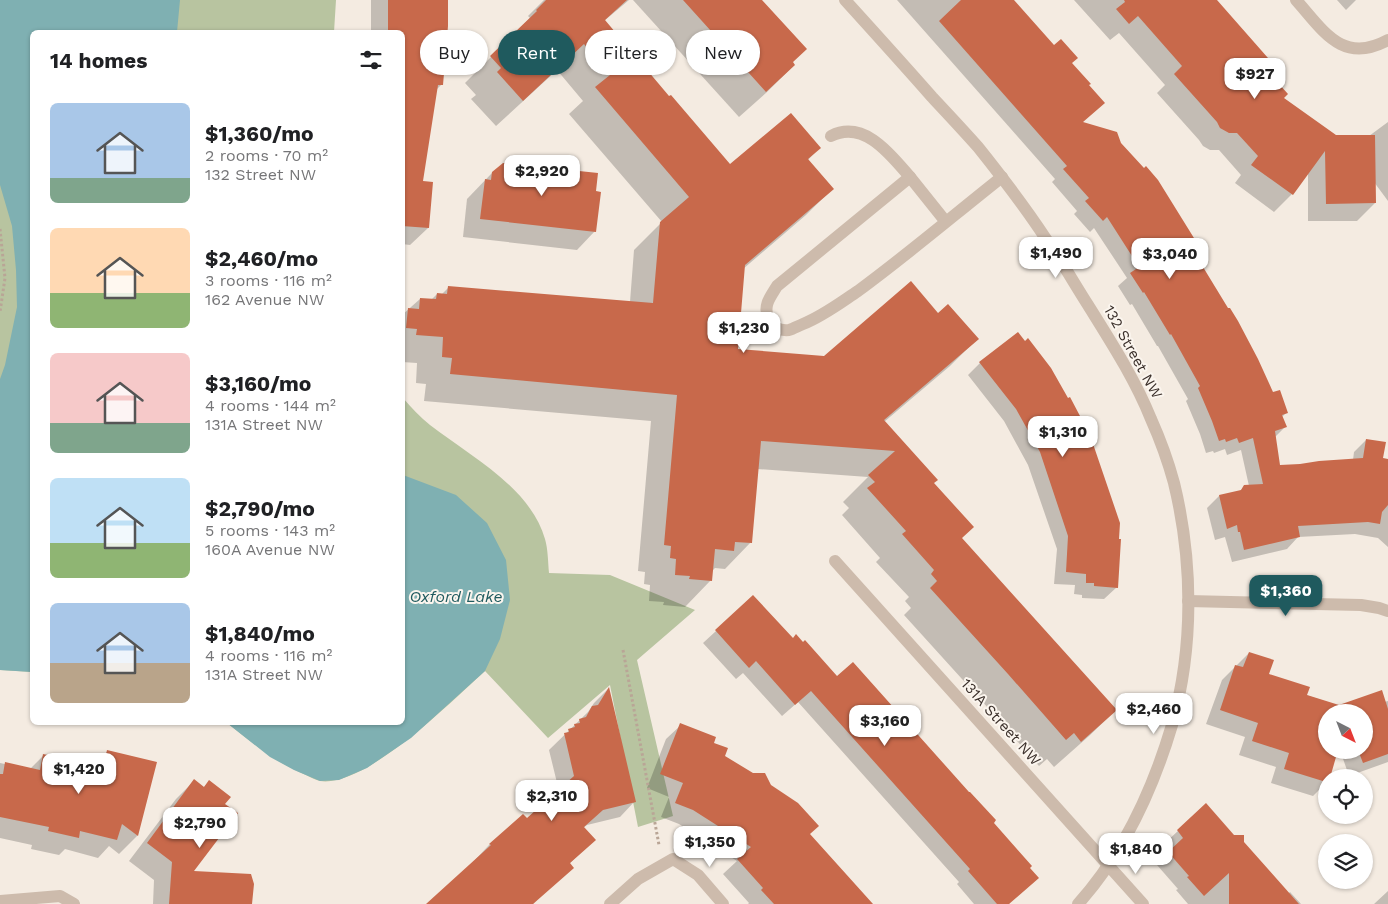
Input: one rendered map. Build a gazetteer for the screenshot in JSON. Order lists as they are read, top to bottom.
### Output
{
  "streets": {
    "street": ["132 Street NW", "131A Street NW"]
  },
  "crossings": [
    ["132 Street NW", "131A Street NW"]
  ],
  "water": ["Oxford Lake"],
  "north": "bottom right",
  "page": {
    "chip": [
      "Buy",
      "Rent",
      "Filters",
      "New"
    ],
    "heading": "14 homes",
    "price": [
      "$927",
      "$2,920",
      "$1,490",
      "$3,040",
      "$1,230",
      "$1,310",
      "$1,360",
      "$2,460",
      "$3,160",
      "$1,420",
      "$2,310",
      "$2,790",
      "$1,350",
      "$1,840"
    ],
    "list": [
      {
        "name": "$1,360/mo",
        "note": "2 rooms · 70 m² · 132 Street NW"
      },
      {
        "name": "$2,460/mo",
        "note": "3 rooms · 116 m² · 162 Avenue NW"
      },
      {
        "name": "$3,160/mo",
        "note": "4 rooms · 144 m² · 131A Street NW"
      },
      {
        "name": "$2,790/mo",
        "note": "5 rooms · 143 m² · 160A Avenue NW"
      },
      {
        "name": "$1,840/mo",
        "note": "4 rooms · 116 m² · 131A Street NW"
      }
    ]
  }
}
